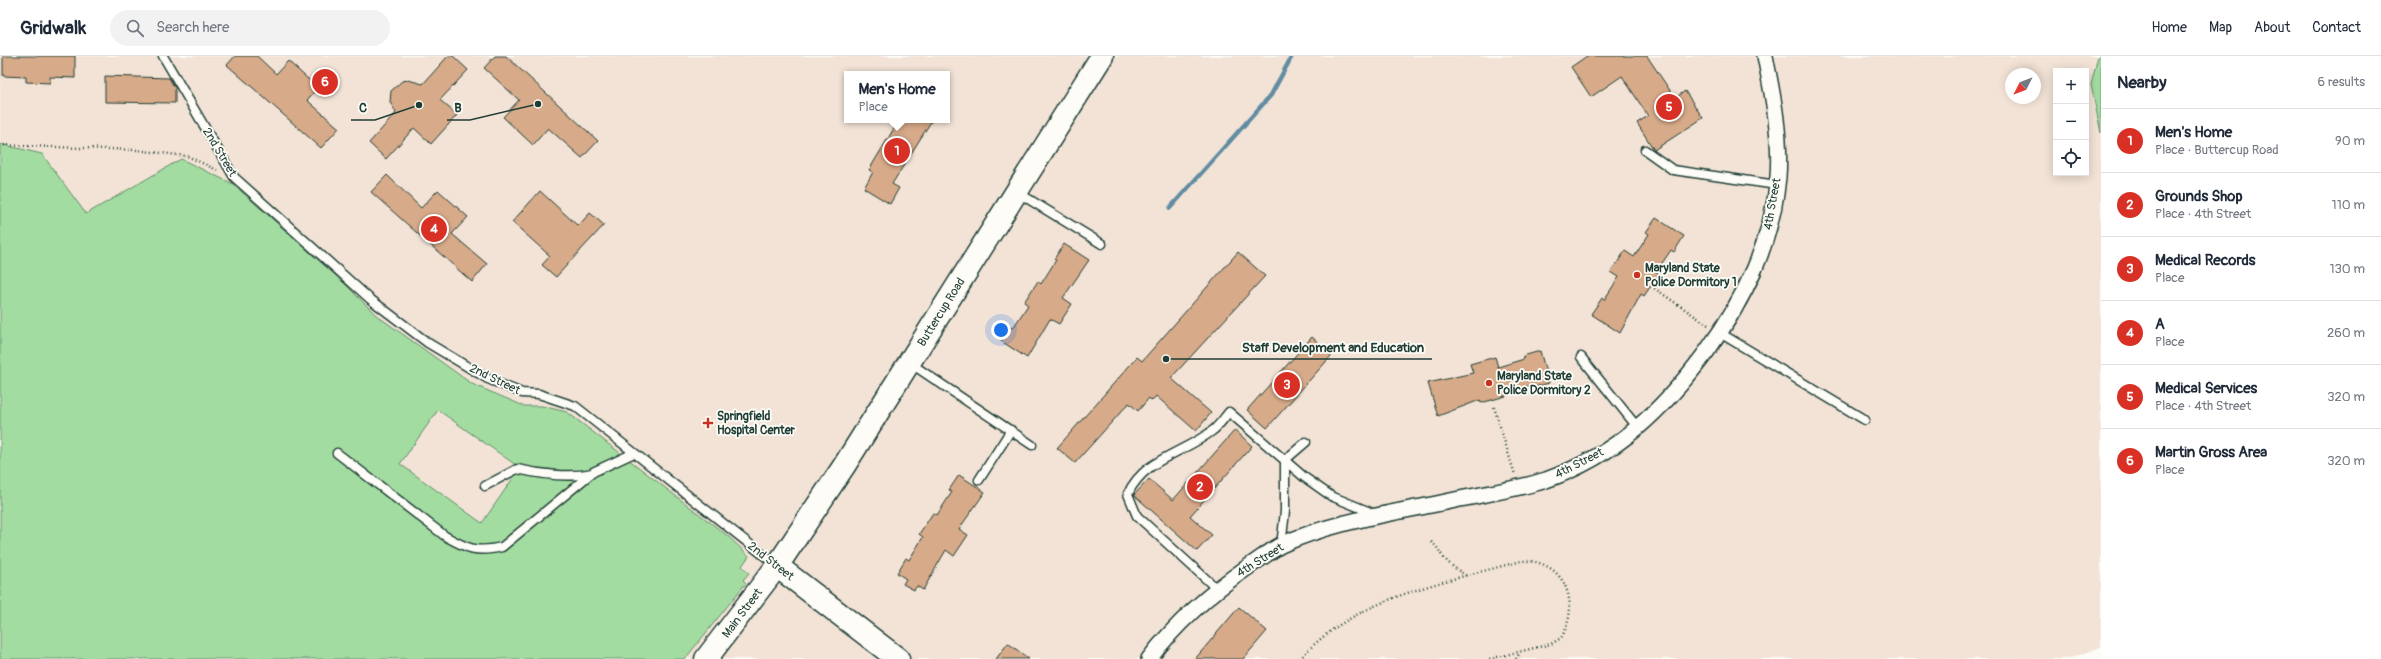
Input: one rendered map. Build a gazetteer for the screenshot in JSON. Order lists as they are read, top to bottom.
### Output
{
  "streets": {
    "street": [
      "2nd Street",
      "4th Street",
      "Buttercup Road",
      "Main Street"
    ]
  },
  "crossings": [
    ["2nd Street", "Buttercup Road"],
    ["2nd Street", "Main Street"],
    ["Buttercup Road", "Main Street"]
  ],
  "places": {
    "other": [
      "B",
      "C",
      "Maryland State Police Dormitory 1",
      "Staff Development and Education",
      "Maryland State Police Dormitory 2"
    ],
    "health": ["Springfield Hospital Center"]
  },
  "north": "bottom left",
  "page": {
    "header": "Gridwalk",
    "search": "Search here",
    "nav": [
      "Home",
      "Map",
      "About",
      "Contact"
    ],
    "heading": ["Nearby", "6 results"],
    "pins": [
      "6",
      "5",
      "1",
      "4",
      "3",
      "2"
    ],
    "map_buttons": ["+", "−"],
    "popup": ["Men's Home", "Place"],
    "list": [
      {
        "mark": "1",
        "name": "Men's Home",
        "note": "Place · Buttercup Road",
        "value": "90 m"
      },
      {
        "mark": "2",
        "name": "Grounds Shop",
        "note": "Place · 4th Street",
        "value": "110 m"
      },
      {
        "mark": "3",
        "name": "Medical Records",
        "note": "Place",
        "value": "130 m"
      },
      {
        "mark": "4",
        "name": "A",
        "note": "Place",
        "value": "260 m"
      },
      {
        "mark": "5",
        "name": "Medical Services",
        "note": "Place · 4th Street",
        "value": "320 m"
      },
      {
        "mark": "6",
        "name": "Martin Gross Area",
        "note": "Place",
        "value": "320 m"
      }
    ]
  }
}
